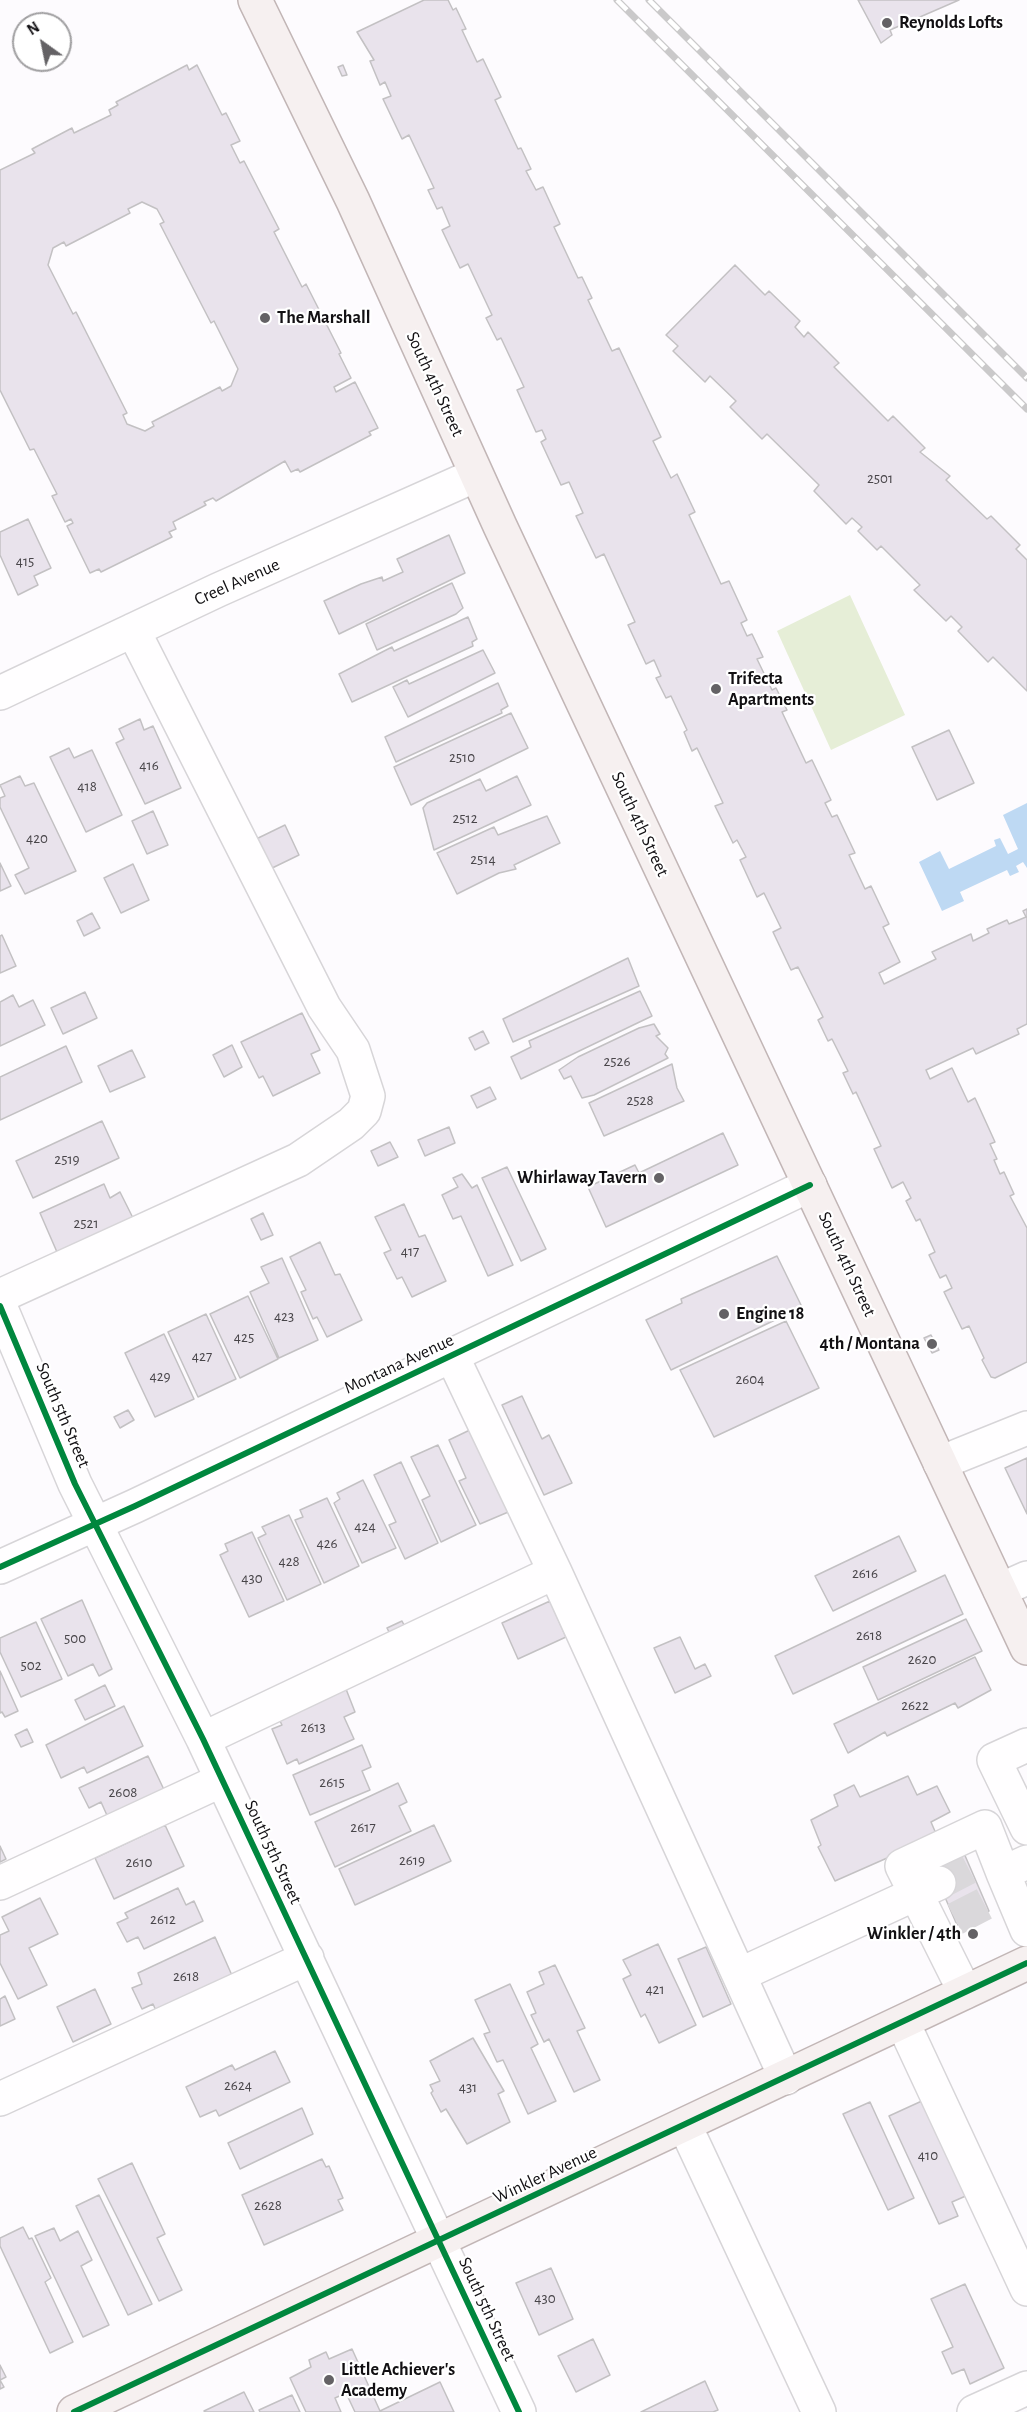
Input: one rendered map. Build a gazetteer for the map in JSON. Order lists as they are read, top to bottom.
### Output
{
  "streets": {
    "main road": ["South 4th Street", "Winkler Avenue"],
    "street": ["Creel Avenue", "Montana Avenue", "South 5th Street"]
  },
  "crossings": [
    ["South 4th Street", "Creel Avenue"],
    ["South 4th Street", "Montana Avenue"],
    ["Montana Avenue", "South 5th Street"],
    ["South 5th Street", "Winkler Avenue"]
  ],
  "places": [
    "Reynolds Lofts",
    "The Marshall",
    "Trifecta Apartments",
    "Whirlaway Tavern",
    "Engine 18",
    "4th / Montana",
    "Winkler / 4th",
    "Little Achiever's Academy"
  ],
  "house_numbers": [
    "2501",
    "415",
    "2510",
    "416",
    "418",
    "2512",
    "420",
    "2514",
    "2526",
    "2528",
    "2519",
    "2521",
    "417",
    "423",
    "425",
    "427",
    "429",
    "2604",
    "424",
    "426",
    "428",
    "2616",
    "430",
    "2618",
    "500",
    "2620",
    "502",
    "2622",
    "2613",
    "2615",
    "2608",
    "2617",
    "2619",
    "2610",
    "2612",
    "2618",
    "421",
    "2624",
    "431",
    "410",
    "2628",
    "430"
  ],
  "north": "top left"
}
